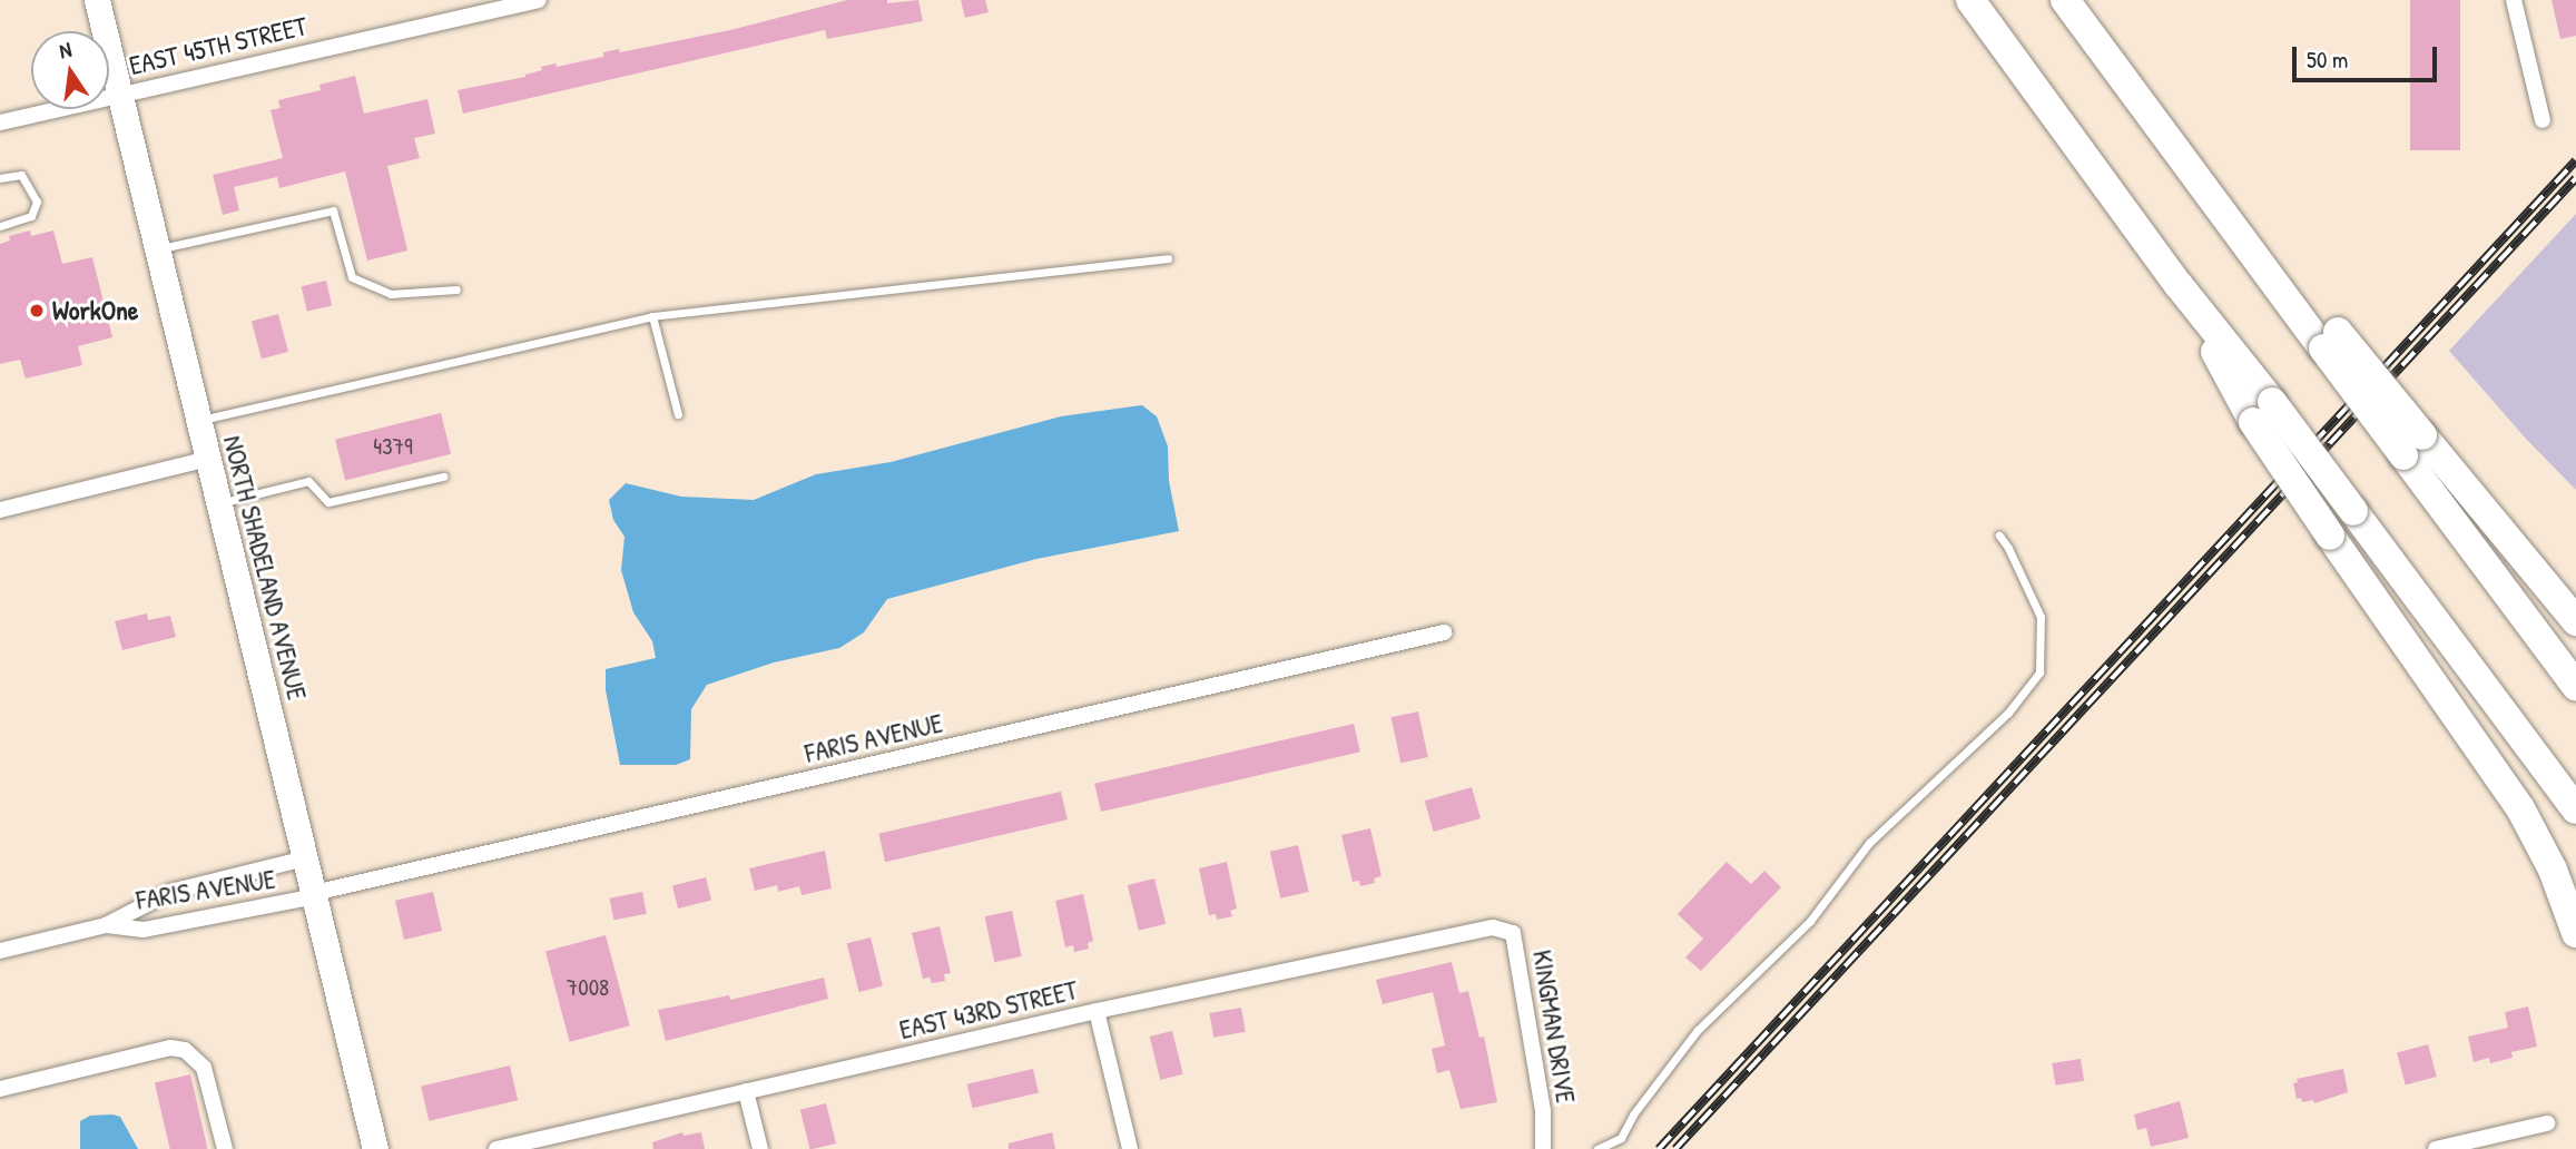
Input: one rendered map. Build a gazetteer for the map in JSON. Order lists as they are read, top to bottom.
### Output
{
  "streets": {
    "main road": ["NORTH SHADELAND AVENUE"],
    "street": [
      "EAST 45TH STREET",
      "FARIS AVENUE",
      "EAST 43RD STREET",
      "KINGMAN DRIVE"
    ]
  },
  "crossings": [
    ["EAST 45TH STREET", "NORTH SHADELAND AVENUE"],
    ["NORTH SHADELAND AVENUE", "FARIS AVENUE"],
    ["EAST 43RD STREET", "KINGMAN DRIVE"]
  ],
  "places": ["WorkOne"],
  "house_numbers": ["4379", "7008"],
  "scale_bar": "50 m",
  "north": "top"
}
